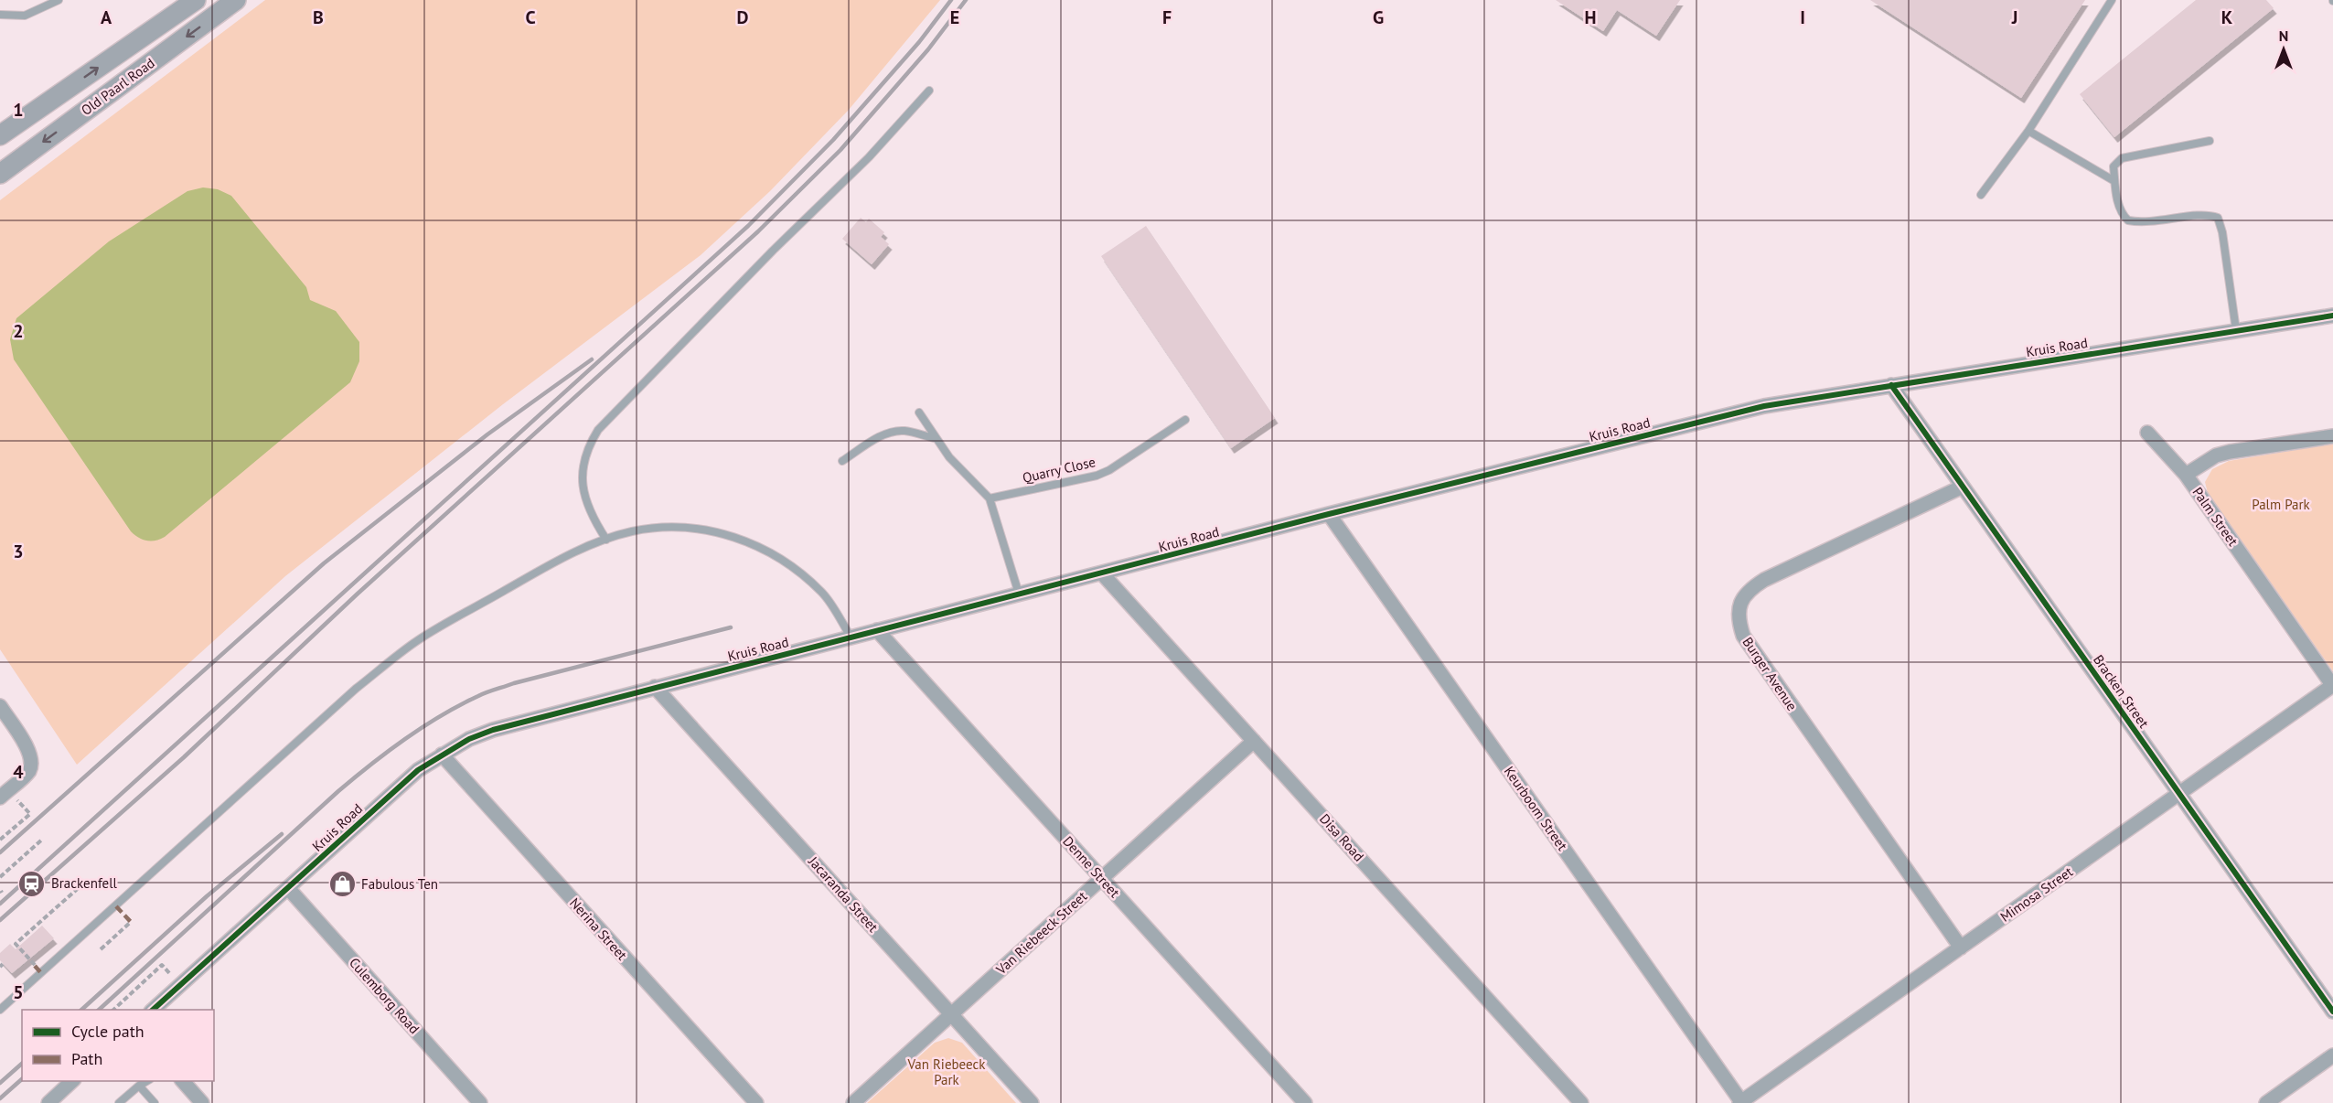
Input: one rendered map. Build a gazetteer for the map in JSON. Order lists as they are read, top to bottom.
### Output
{
  "streets": {
    "main road": ["Old Paarl Road"],
    "street": [
      "Kruis Road",
      "Palm Street",
      "Burger Avenue",
      "Bracken Street",
      "Keurboom Street",
      "Disa Road",
      "Denne Street",
      "Jacaranda Street",
      "Mimosa Street",
      "Nerina Street",
      "Van Riebeeck Street",
      "Culemborg Road"
    ],
    "lane": ["Quarry Close"]
  },
  "crossings": [
    ["Kruis Road", "Bracken Street"],
    ["Kruis Road", "Keurboom Street"],
    ["Kruis Road", "Disa Road"],
    ["Kruis Road", "Denne Street"],
    ["Kruis Road", "Jacaranda Street"],
    ["Kruis Road", "Nerina Street"],
    ["Kruis Road", "Culemborg Road"],
    ["Palm Street", "Mimosa Street"],
    ["Burger Avenue", "Bracken Street"],
    ["Burger Avenue", "Mimosa Street"],
    ["Bracken Street", "Mimosa Street"],
    ["Keurboom Street", "Mimosa Street"],
    ["Disa Road", "Van Riebeeck Street"],
    ["Denne Street", "Van Riebeeck Street"],
    ["Jacaranda Street", "Van Riebeeck Street"]
  ],
  "parks": ["Palm Park", "Van Riebeeck Park"],
  "places": {
    "station": ["Brackenfell"],
    "shop": ["Fabulous Ten"]
  },
  "legend": ["Cycle path", "Path"],
  "north": "top",
  "grid": {
    "columns": [
      "A",
      "B",
      "C",
      "D",
      "E",
      "F",
      "G",
      "H",
      "I",
      "J",
      "K"
    ],
    "rows": [
      "1",
      "2",
      "3",
      "4",
      "5"
    ]
  }
}
